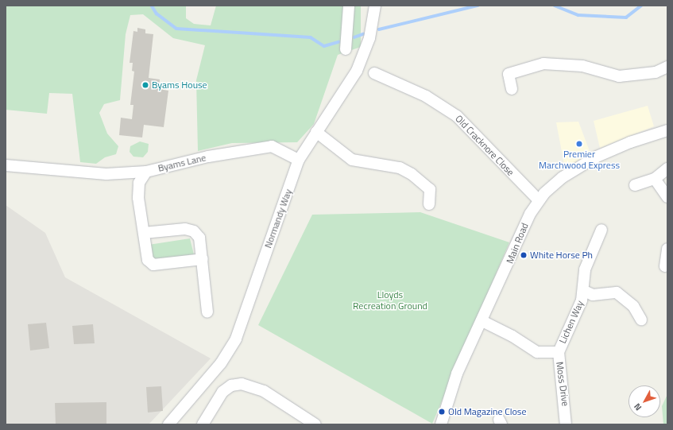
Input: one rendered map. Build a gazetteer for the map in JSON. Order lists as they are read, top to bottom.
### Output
{
  "streets": {
    "street": [
      "Old Cracknore Close",
      "Byams Lane",
      "Normandy Way",
      "Main Road",
      "Lichen Way",
      "Moss Drive"
    ]
  },
  "crossings": [
    ["Old Cracknore Close", "Main Road"],
    ["Byams Lane", "Normandy Way"],
    ["Main Road", "Moss Drive"],
    ["Lichen Way", "Moss Drive"]
  ],
  "parks": ["Lloyds Recreation Ground"],
  "places": [
    "Byams House",
    "Premier Marchwood Express",
    "White Horse Ph",
    "Old Magazine Close"
  ],
  "north": "bottom left"
}
